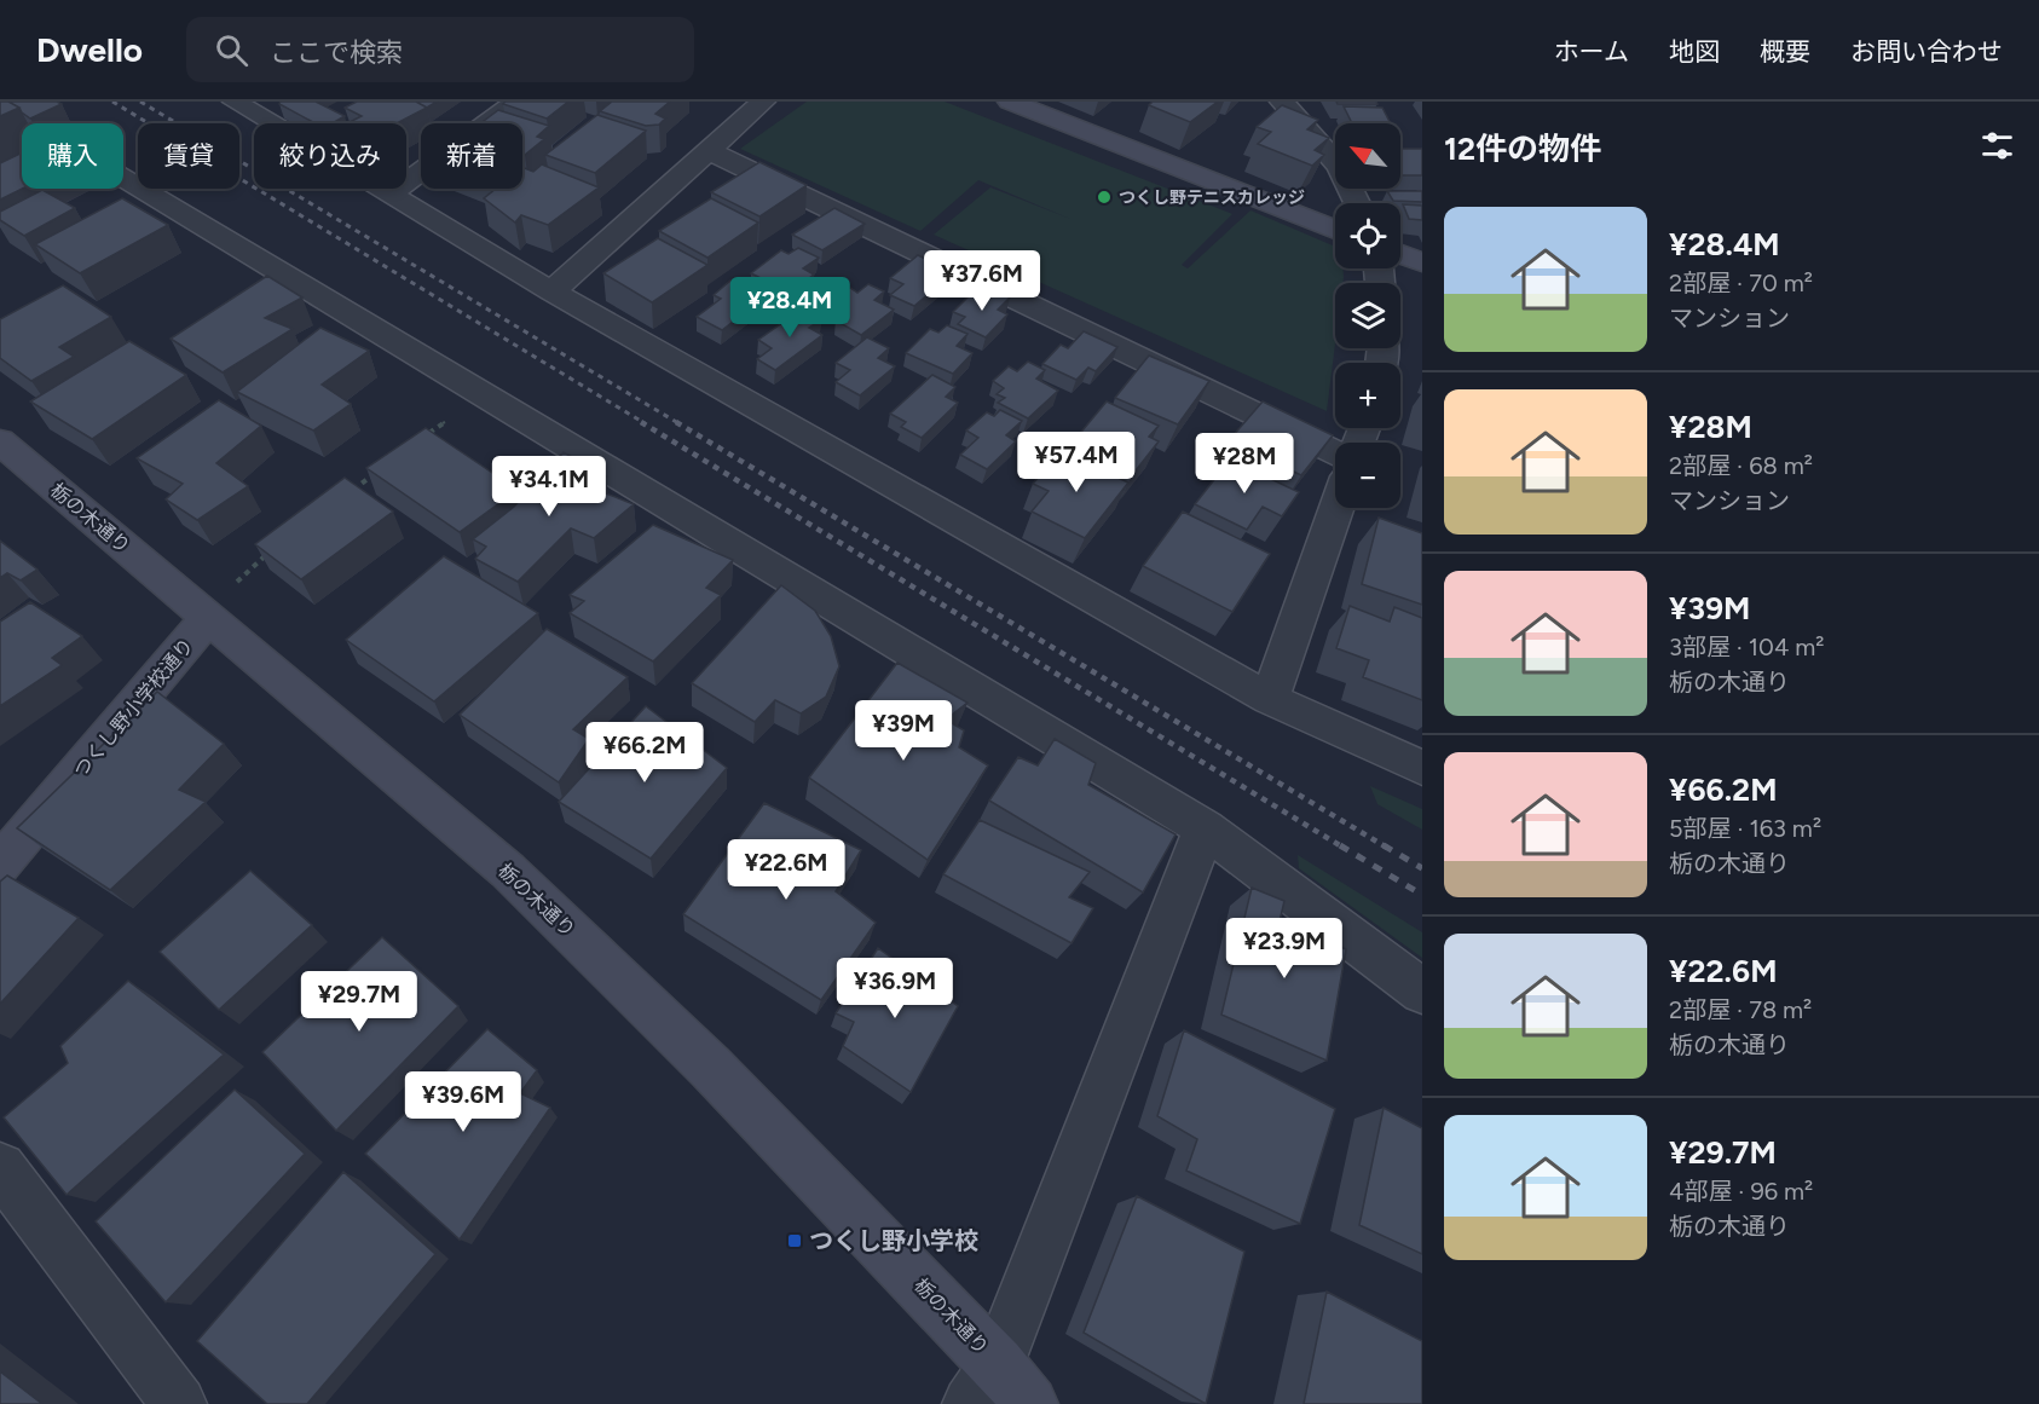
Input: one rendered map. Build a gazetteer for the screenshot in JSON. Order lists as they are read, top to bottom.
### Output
{
  "streets": {
    "street": ["栃の木通り", "つくし野小学校通り"]
  },
  "crossings": [
    ["栃の木通り", "つくし野小学校通り"]
  ],
  "places": {
    "other": ["つくし野テニスカレッジ"],
    "transit": ["つくし野小学校"]
  },
  "north": "top left",
  "page": {
    "header": "Dwello",
    "search": "ここで検索",
    "nav": [
      "ホーム",
      "地図",
      "概要",
      "お問い合わせ"
    ],
    "heading": "12件の物件",
    "map_buttons": ["+", "−"],
    "chip": [
      "購入",
      "賃貸",
      "絞り込み",
      "新着"
    ],
    "list": [
      {
        "name": "¥28.4M",
        "note": "2部屋 · 70 m² · マンション"
      },
      {
        "name": "¥28M",
        "note": "2部屋 · 68 m² · マンション"
      },
      {
        "name": "¥39M",
        "note": "3部屋 · 104 m² · 栃の木通り"
      },
      {
        "name": "¥66.2M",
        "note": "5部屋 · 163 m² · 栃の木通り"
      },
      {
        "name": "¥22.6M",
        "note": "2部屋 · 78 m² · 栃の木通り"
      },
      {
        "name": "¥29.7M",
        "note": "4部屋 · 96 m² · 栃の木通り"
      }
    ],
    "price": [
      "¥37.6M",
      "¥28.4M",
      "¥57.4M",
      "¥28M",
      "¥34.1M",
      "¥39M",
      "¥66.2M",
      "¥22.6M",
      "¥23.9M",
      "¥36.9M",
      "¥29.7M",
      "¥39.6M"
    ]
  }
}
